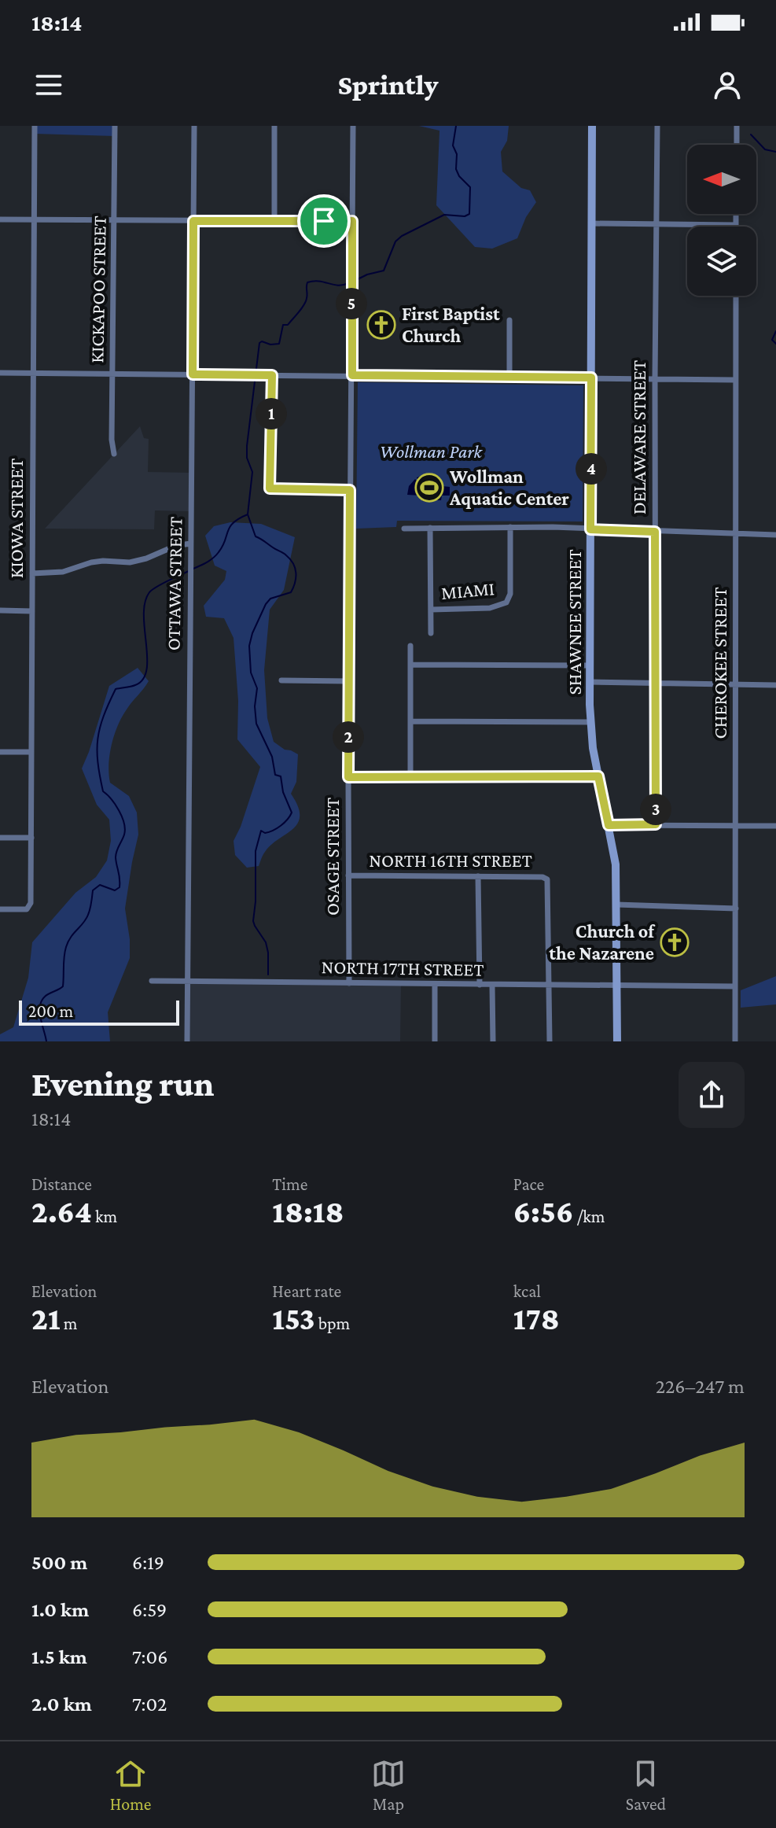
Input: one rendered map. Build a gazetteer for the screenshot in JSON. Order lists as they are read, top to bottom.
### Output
{
  "streets": {
    "street": [
      "KICKAPOO STREET",
      "DELAWARE STREET",
      "KIOWA STREET",
      "OTTAWA STREET",
      "MIAMI",
      "SHAWNEE STREET",
      "CHEROKEE STREET",
      "OSAGE STREET",
      "NORTH 16TH STREET",
      "NORTH 17TH STREET"
    ]
  },
  "crossings": [
    ["OTTAWA STREET", "NORTH 17TH STREET"],
    ["SHAWNEE STREET", "NORTH 17TH STREET"],
    ["CHEROKEE STREET", "NORTH 17TH STREET"],
    ["OSAGE STREET", "NORTH 16TH STREET"],
    ["OSAGE STREET", "NORTH 17TH STREET"],
    ["NORTH 16TH STREET", "NORTH 17TH STREET"]
  ],
  "parks": ["Wollman Park"],
  "places": {
    "church": ["First Baptist Church", "Church of the Nazarene"],
    "sports": ["Wollman Aquatic Center"]
  },
  "scale_bar": "200 m",
  "north": "left",
  "page": {
    "status": "18:14",
    "header": "Sprintly",
    "pins": [
      "5",
      "1",
      "4",
      "2",
      "3"
    ],
    "scale": "200 m",
    "heading": ["Evening run", "18:14"],
    "stats": [
      ["Distance", "2.64 km"],
      ["Time", "18:18"],
      ["Pace", "6:56 /km"],
      ["Elevation", "21 m"],
      ["Heart rate", "153 bpm"],
      ["kcal", "178"]
    ],
    "chart": ["Elevation", "226–247 m"],
    "list": [
      {
        "name": "500 m",
        "note": "6:19"
      },
      {
        "name": "1.0 km",
        "note": "6:59"
      },
      {
        "name": "1.5 km",
        "note": "7:06"
      },
      {
        "name": "2.0 km",
        "note": "7:02"
      }
    ],
    "tabs": ["Home", "Map", "Saved"]
  }
}
